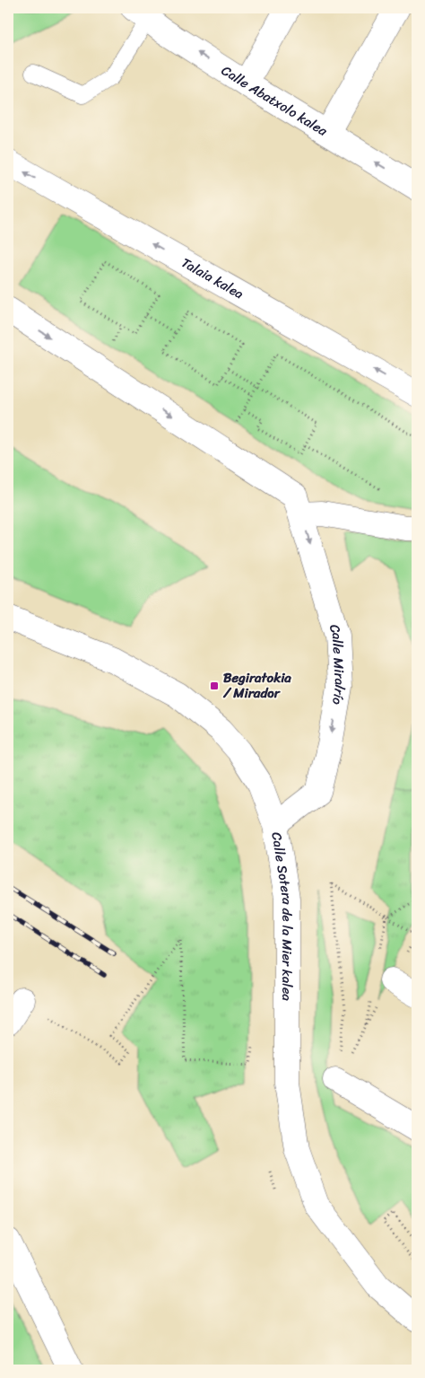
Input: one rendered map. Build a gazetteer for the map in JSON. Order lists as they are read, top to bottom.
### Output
{
  "streets": {
    "street": [
      "Calle Abatxolo kalea",
      "Talaia kalea",
      "Calle Miralrío",
      "Calle Sotera de la Mier kalea"
    ]
  },
  "crossings": [
    ["Calle Miralrío", "Calle Sotera de la Mier kalea"]
  ],
  "one_way": ["Calle Abatxolo kalea", "Calle Miralrío"],
  "places": {
    "transit": ["Begiratokia / Mirador"]
  }
}
